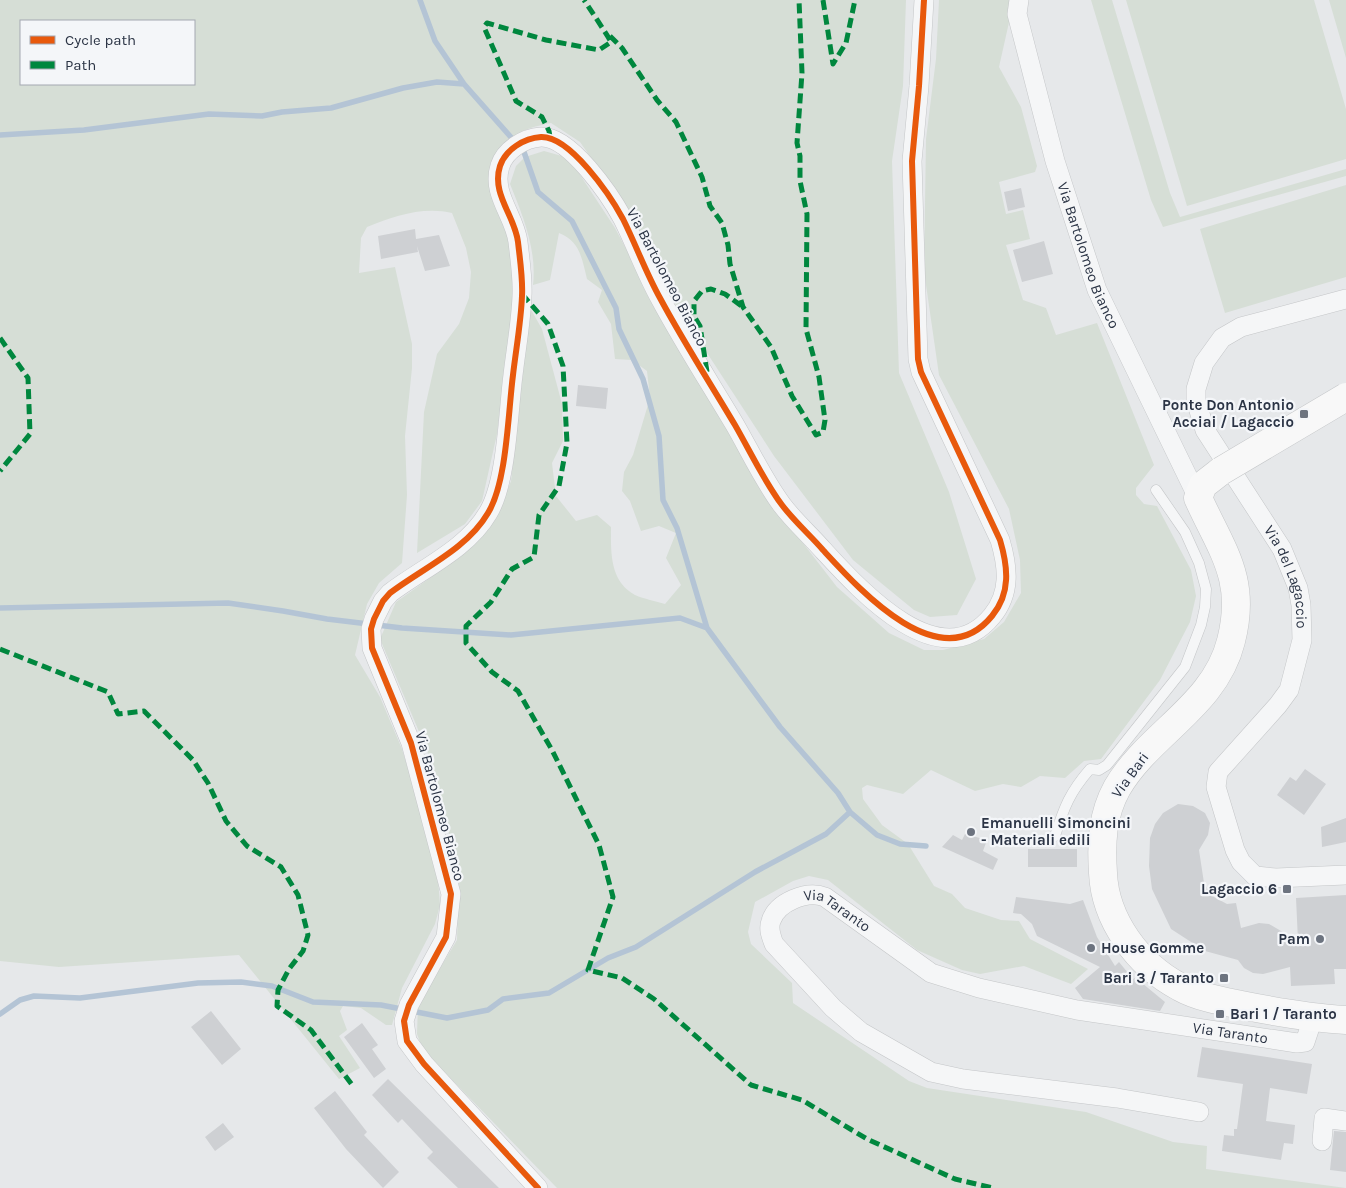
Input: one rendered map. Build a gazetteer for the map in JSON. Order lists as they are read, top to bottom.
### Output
{
  "streets": {
    "street": [
      "Via Bartolomeo Bianco",
      "Via del Lagaccio",
      "Via Bari",
      "Via Taranto"
    ]
  },
  "crossings": [
    ["Via Bartolomeo Bianco", "Via Bari"],
    ["Via Bari", "Via Taranto"]
  ],
  "places": {
    "transit": [
      "Ponte Don Antonio Acciai / Lagaccio",
      "Lagaccio 6",
      "Bari 3 / Taranto",
      "Bari 1 / Taranto"
    ],
    "other": ["Emanuelli Simoncini - Materiali edili", "Pam", "House Gomme"]
  },
  "legend": ["Cycle path", "Path"]
}
